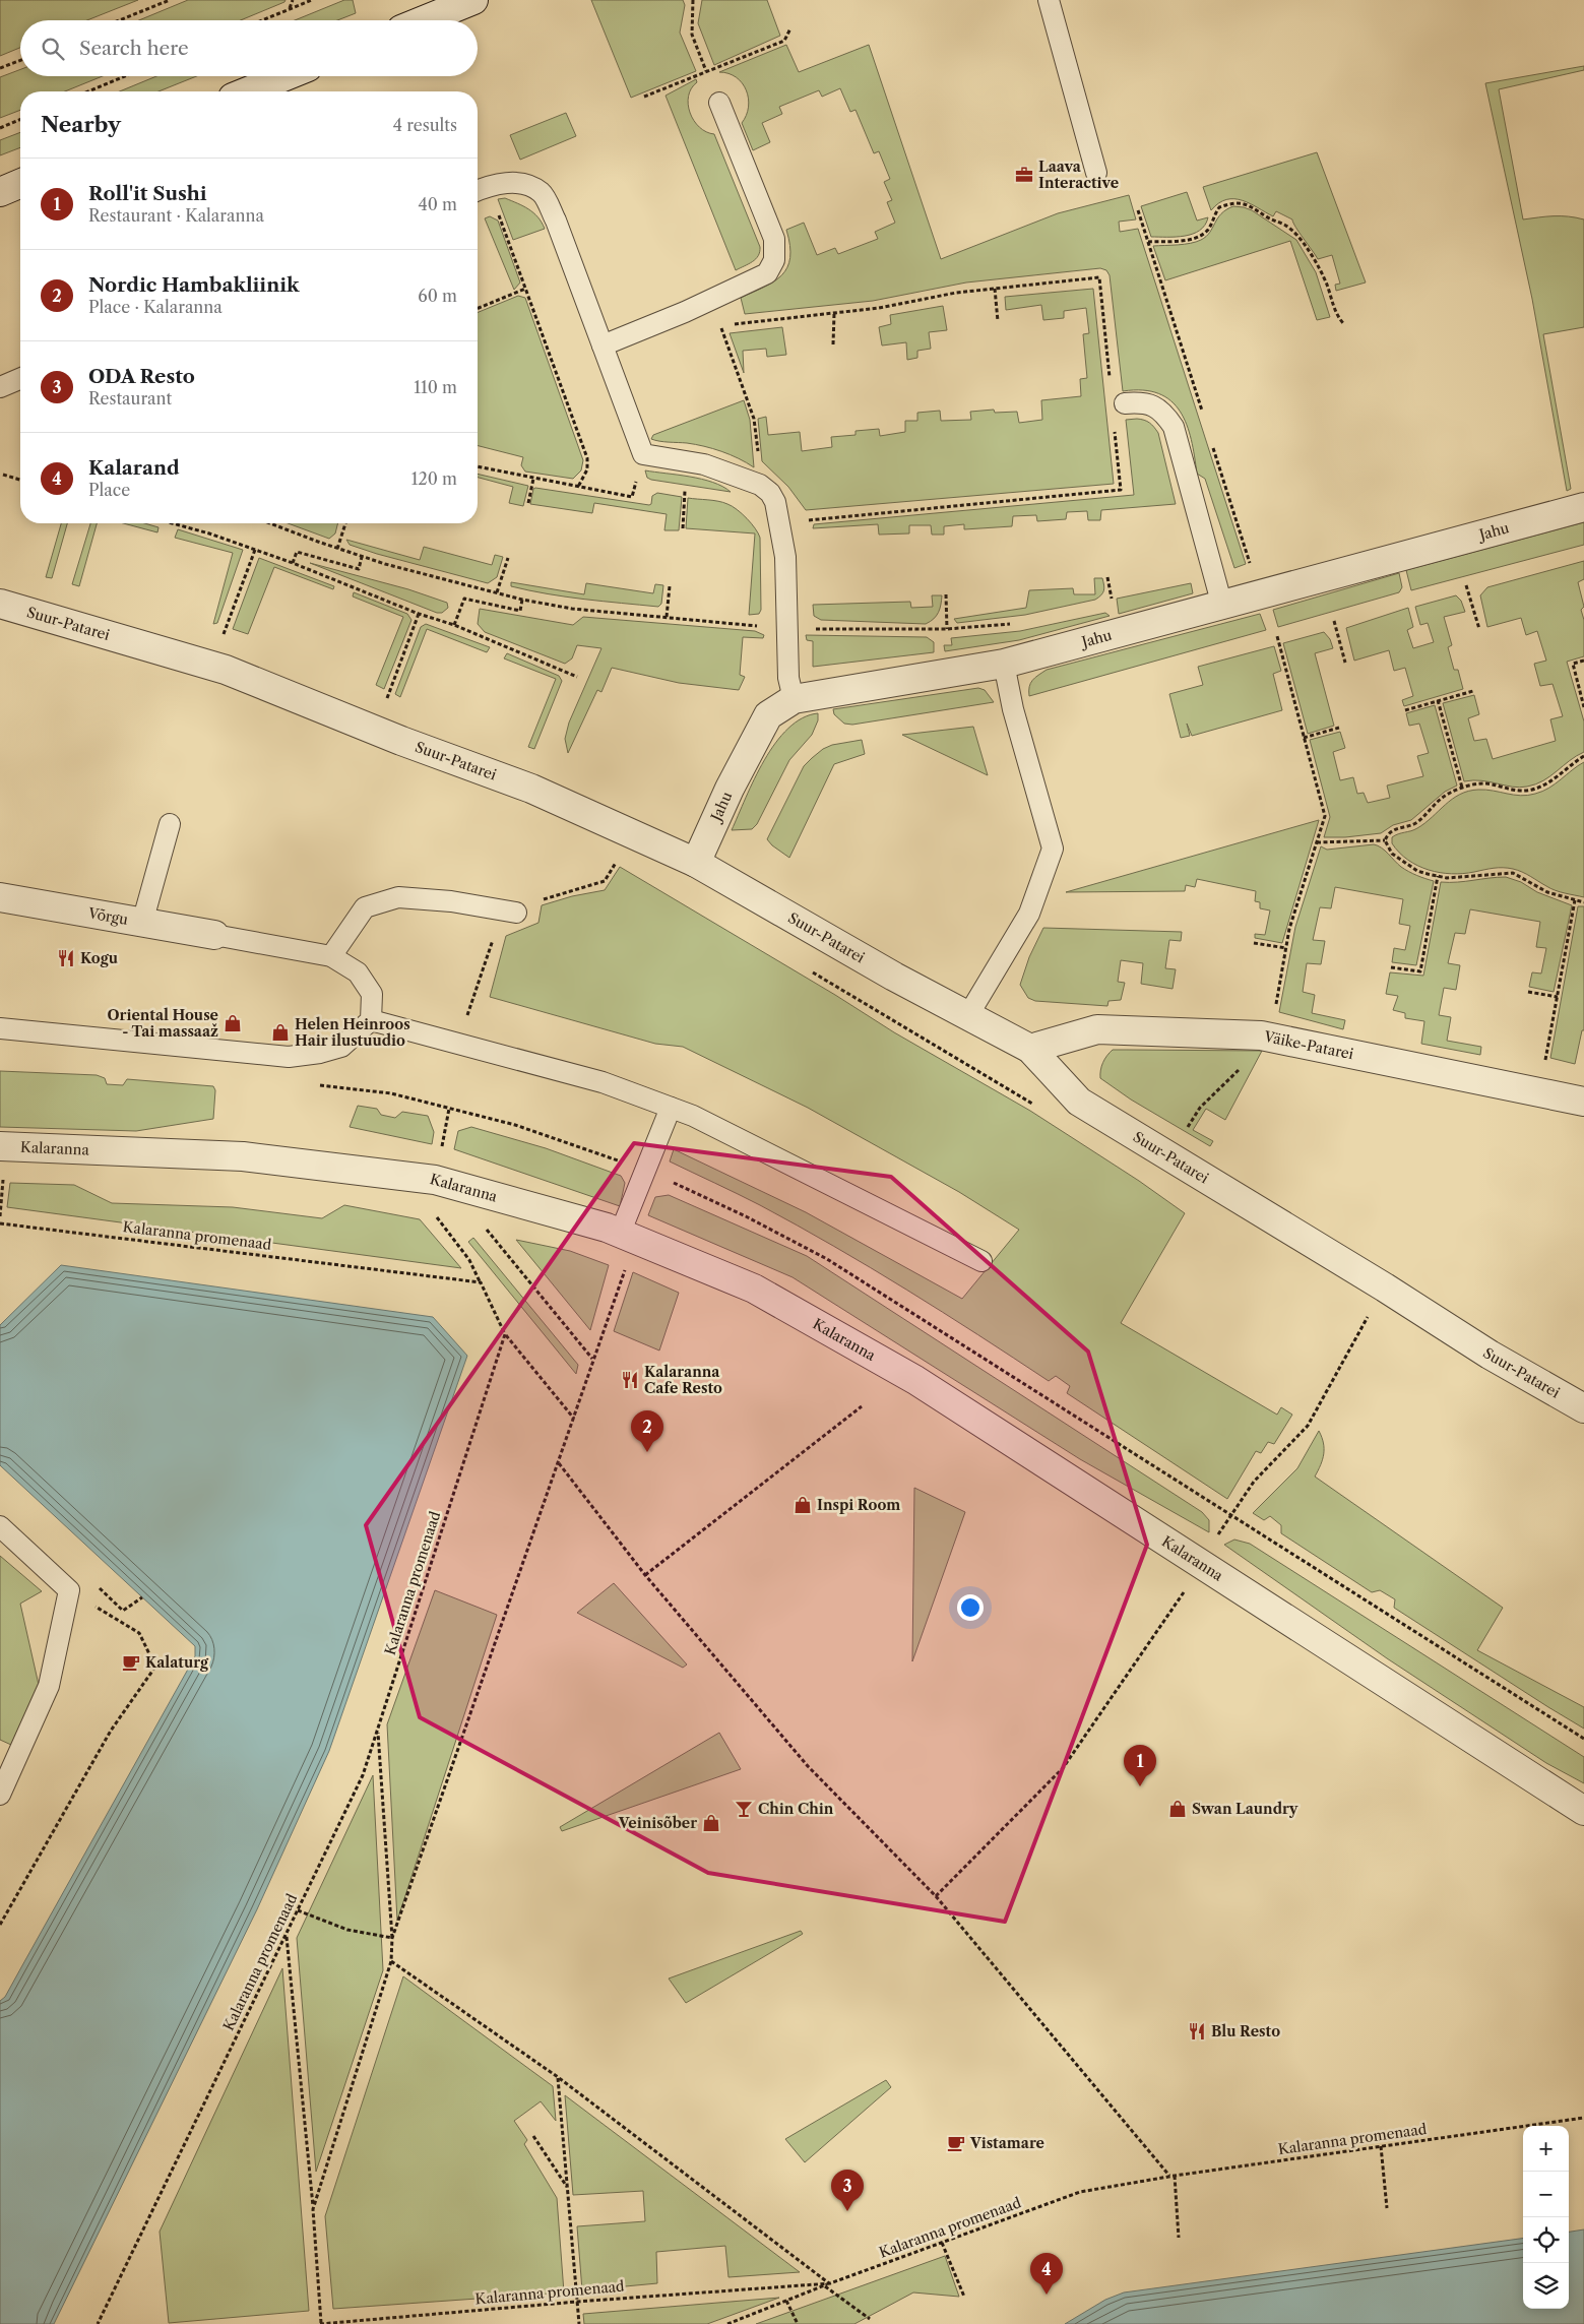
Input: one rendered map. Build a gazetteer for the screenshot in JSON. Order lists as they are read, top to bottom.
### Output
{
  "streets": {
    "street": [
      "Jahu",
      "Suur-Patarei",
      "Võrgu",
      "Väike-Patarei",
      "Kalaranna"
    ],
    "path": ["Kalaranna promenaad"]
  },
  "crossings": [
    ["Jahu", "Suur-Patarei"],
    ["Suur-Patarei", "Väike-Patarei"]
  ],
  "places": {
    "office": ["Laava Interactive"],
    "restaurant": ["Kogu", "Kalaranna Cafe Resto", "Blu Resto"],
    "shop": [
      "Oriental House - Tai massaaž",
      "Helen Heinroos Hair ilustuudio",
      "Inspi Room",
      "Swan Laundry",
      "Veinisõber"
    ],
    "cafe": ["Kalaturg", "Vistamare"],
    "bar": ["Chin Chin"]
  },
  "page": {
    "search": "Search here",
    "heading": ["Nearby", "4 results"],
    "list": [
      {
        "mark": "1",
        "name": "Roll'it Sushi",
        "note": "Restaurant · Kalaranna",
        "value": "40 m"
      },
      {
        "mark": "2",
        "name": "Nordic Hambakliinik",
        "note": "Place · Kalaranna",
        "value": "60 m"
      },
      {
        "mark": "3",
        "name": "ODA Resto",
        "note": "Restaurant",
        "value": "110 m"
      },
      {
        "mark": "4",
        "name": "Kalarand",
        "note": "Place",
        "value": "120 m"
      }
    ],
    "pins": [
      "2",
      "1",
      "3",
      "4"
    ],
    "map_buttons": ["+", "−"]
  }
}
